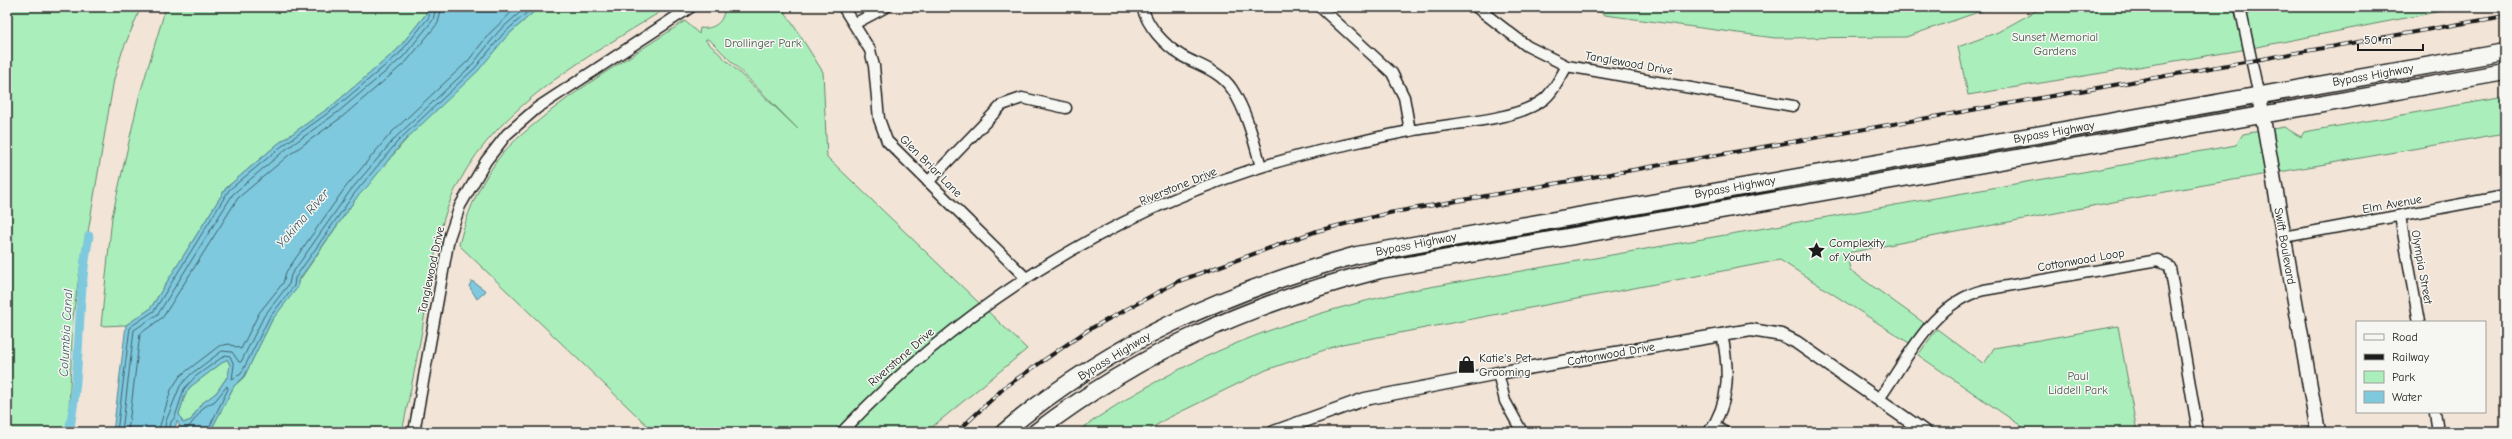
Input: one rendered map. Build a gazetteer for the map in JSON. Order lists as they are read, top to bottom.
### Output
{
  "streets": {
    "highway": ["Bypass Highway"],
    "main road": ["Swift Boulevard"],
    "street": [
      "Tanglewood Drive",
      "Glen Briar Lane",
      "Riverstone Drive",
      "Elm Avenue",
      "Cottonwood Loop",
      "Olympia Street",
      "Cottonwood Drive"
    ]
  },
  "crossings": [
    ["Tanglewood Drive", "Riverstone Drive"],
    ["Bypass Highway", "Swift Boulevard"],
    ["Glen Briar Lane", "Riverstone Drive"],
    ["Elm Avenue", "Swift Boulevard"],
    ["Elm Avenue", "Olympia Street"],
    ["Cottonwood Loop", "Cottonwood Drive"]
  ],
  "water": ["Yakima River", "Columbia Canal"],
  "parks": ["Sunset Memorial Gardens", "Drollinger Park", "Paul Liddell Park"],
  "places": {
    "place": ["Complexity of Youth"],
    "shop": ["Katie's Pet Grooming"]
  },
  "legend": [
    "Road",
    "Railway",
    "Park",
    "Water"
  ],
  "scale_bar": "50 m"
}
